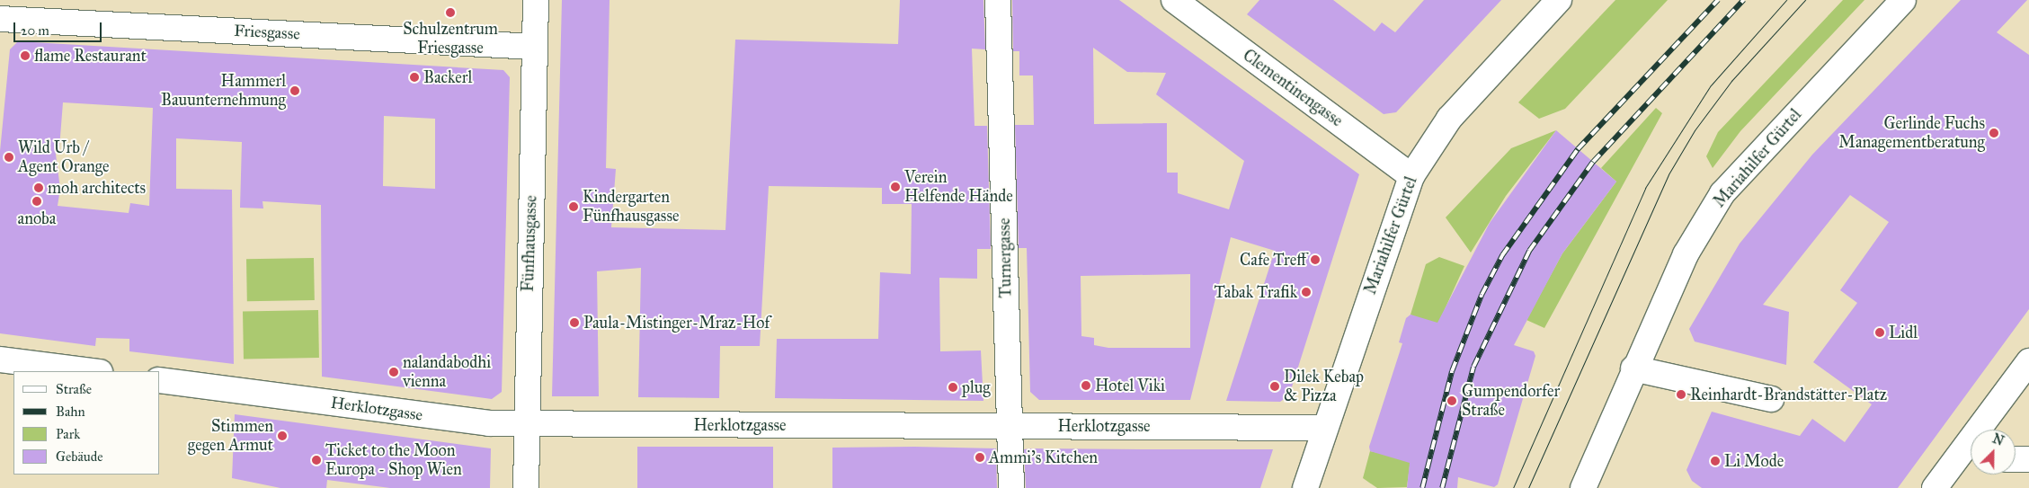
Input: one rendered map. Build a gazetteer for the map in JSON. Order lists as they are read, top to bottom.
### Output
{
  "streets": {
    "street": [
      "Friesgasse",
      "Clementinengasse",
      "Mariahilfer Gürtel",
      "Fünfhausgasse",
      "Turnergasse",
      "Herklotzgasse"
    ]
  },
  "crossings": [
    ["Friesgasse", "Fünfhausgasse"],
    ["Clementinengasse", "Mariahilfer Gürtel"],
    ["Mariahilfer Gürtel", "Herklotzgasse"],
    ["Fünfhausgasse", "Herklotzgasse"],
    ["Turnergasse", "Herklotzgasse"]
  ],
  "places": [
    "Schulzentrum Friesgasse",
    "flame Restaurant",
    "Backerl",
    "Hammerl Bauunternehmung",
    "Gerlinde Fuchs Managementberatung",
    "Wild Urb / Agent Orange",
    "Verein Helfende Hände",
    "moh architects",
    "anoba",
    "Kindergarten Fünfhausgasse",
    "Cafe Treff",
    "Tabak Trafik",
    "Paula-Mistinger-Mraz-Hof",
    "Lidl",
    "nalandabodhi vienna",
    "Hotel Viki",
    "Dilek Kebap & Pizza",
    "plug",
    "Reinhardt-Brandstätter-Platz",
    "Gumpendorfer Straße",
    "Stimmen gegen Armut",
    "Ammi's Kitchen",
    "Ticket to the Moon Europa - Shop Wien",
    "Li Mode"
  ],
  "legend": [
    "Straße",
    "Bahn",
    "Park",
    "Gebäude"
  ],
  "scale_bar": "20 m",
  "north": "top right"
}
